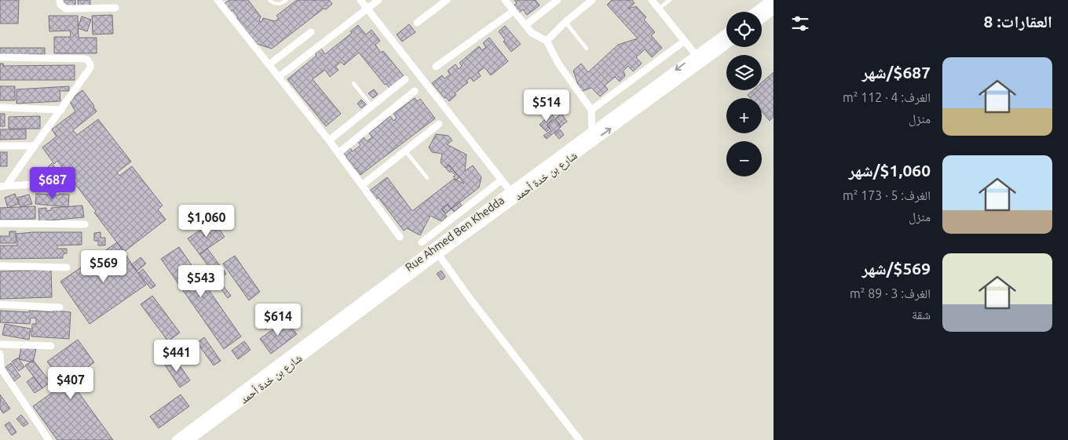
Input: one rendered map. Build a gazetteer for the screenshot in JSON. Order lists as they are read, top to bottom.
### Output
{
  "streets": {
    "main road": ["شارع بن خدة أحمد", "Rue Ahmed Ben Khedda"]
  },
  "one_way": ["شارع بن خدة أحمد"],
  "page": {
    "heading": "العقارات: 8",
    "map_buttons": ["+", "−"],
    "list": [
      {
        "name": "$687/شهر",
        "note": "الغرف: 4 · 112 m² · منزل"
      },
      {
        "name": "$1,060/شهر",
        "note": "الغرف: 5 · 173 m² · منزل"
      },
      {
        "name": "$569/شهر",
        "note": "الغرف: 3 · 89 m² · شقة"
      }
    ],
    "price": [
      "$514",
      "$687",
      "$1,060",
      "$569",
      "$543",
      "$614",
      "$441",
      "$407"
    ]
  }
}
